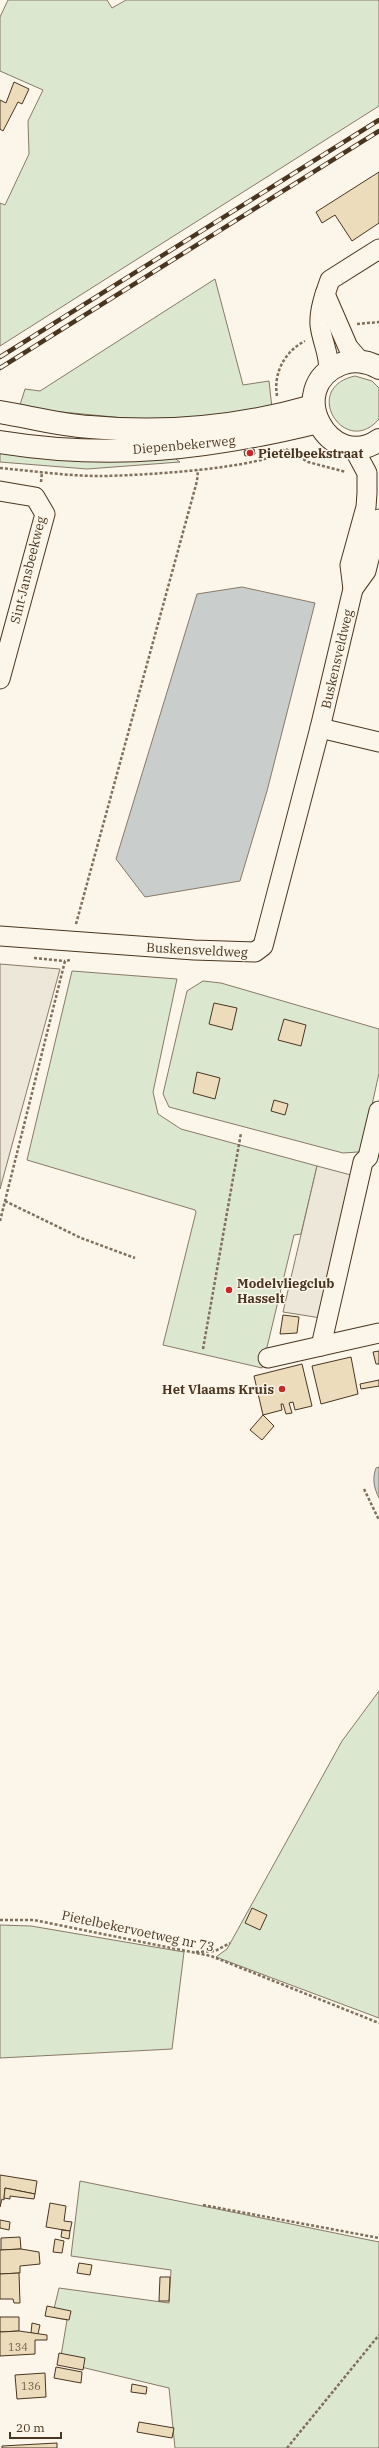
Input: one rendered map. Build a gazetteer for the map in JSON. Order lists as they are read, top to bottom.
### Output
{
  "streets": {
    "main road": ["Diepenbekerweg"],
    "street": ["Sint-Jansbeekweg", "Buskensveldweg"],
    "path": ["Pietelbekervoetweg nr 73"]
  },
  "places": ["Pietelbeekstraat", "Modelvliegclub Hasselt", "Het Vlaams Kruis"],
  "house_numbers": ["134", "136"],
  "scale_bar": "20 m"
}
